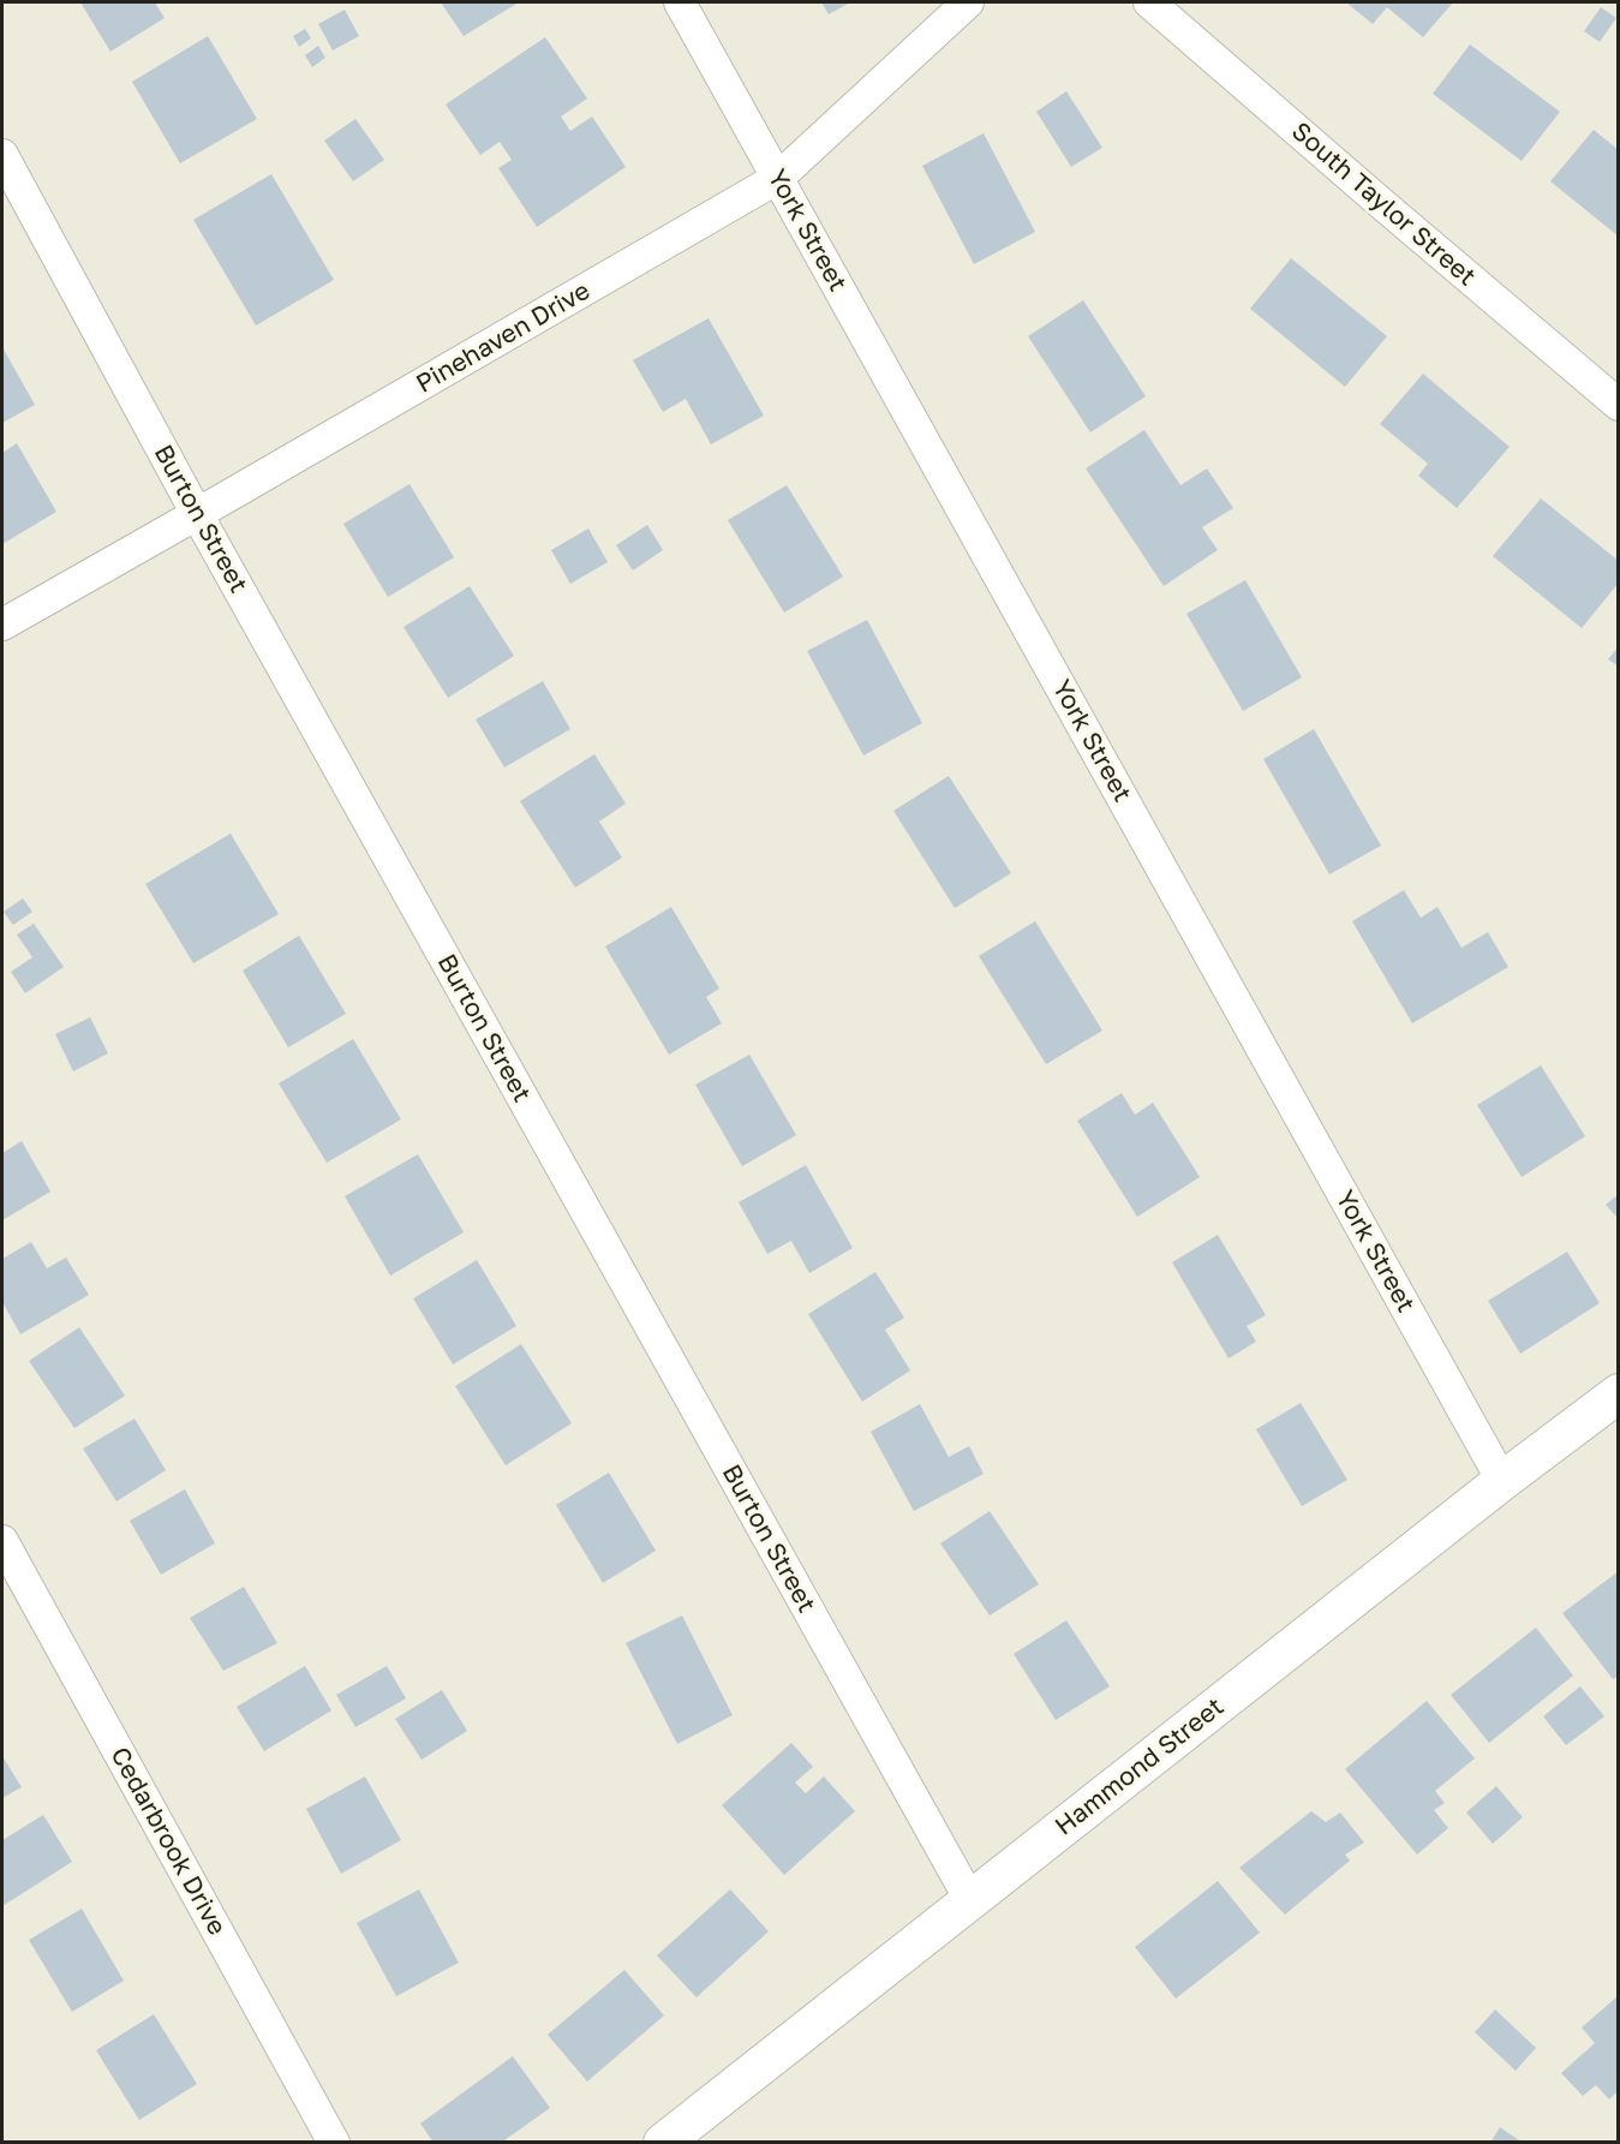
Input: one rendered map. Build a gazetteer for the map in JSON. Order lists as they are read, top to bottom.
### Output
{
  "streets": {
    "street": [
      "South Taylor Street",
      "York Street",
      "Pinehaven Drive",
      "Burton Street",
      "Hammond Street",
      "Cedarbrook Drive"
    ]
  },
  "crossings": [
    ["York Street", "Pinehaven Drive"],
    ["York Street", "Hammond Street"],
    ["Pinehaven Drive", "Burton Street"],
    ["Burton Street", "Hammond Street"]
  ]
}
